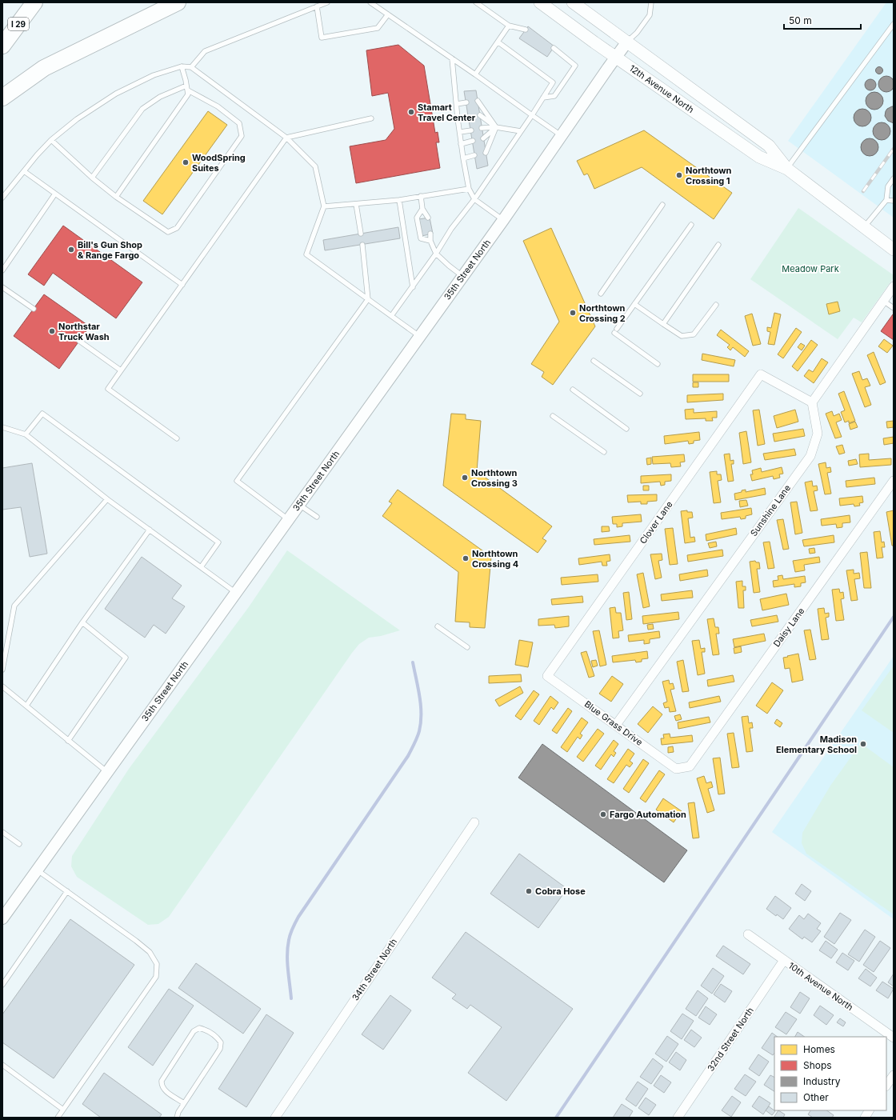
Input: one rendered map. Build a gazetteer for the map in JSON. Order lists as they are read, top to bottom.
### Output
{
  "streets": {
    "highway": ["I 29"],
    "main road": ["12th Avenue North"],
    "street": [
      "35th Street North",
      "Sunshine Lane",
      "Clover Lane",
      "Daisy Lane",
      "Blue Grass Drive",
      "34th Street North",
      "10th Avenue North",
      "32nd Street North"
    ]
  },
  "crossings": [
    ["12th Avenue North", "35th Street North"],
    ["Sunshine Lane", "Clover Lane"],
    ["Sunshine Lane", "Blue Grass Drive"],
    ["Clover Lane", "Blue Grass Drive"],
    ["Daisy Lane", "Blue Grass Drive"],
    ["10th Avenue North", "32nd Street North"]
  ],
  "parks": ["Meadow Park"],
  "places": [
    "Stamart Travel Center",
    "WoodSpring Suites",
    "Northtown Crossing 1",
    "Bill's Gun Shop & Range Fargo",
    "Northtown Crossing 2",
    "Northstar Truck Wash",
    "Northtown Crossing 3",
    "Northtown Crossing 4",
    "Madison Elementary School",
    "Fargo Automation",
    "Cobra Hose"
  ],
  "legend": [
    "Homes",
    "Shops",
    "Industry",
    "Other"
  ],
  "scale_bar": "50 m"
}
